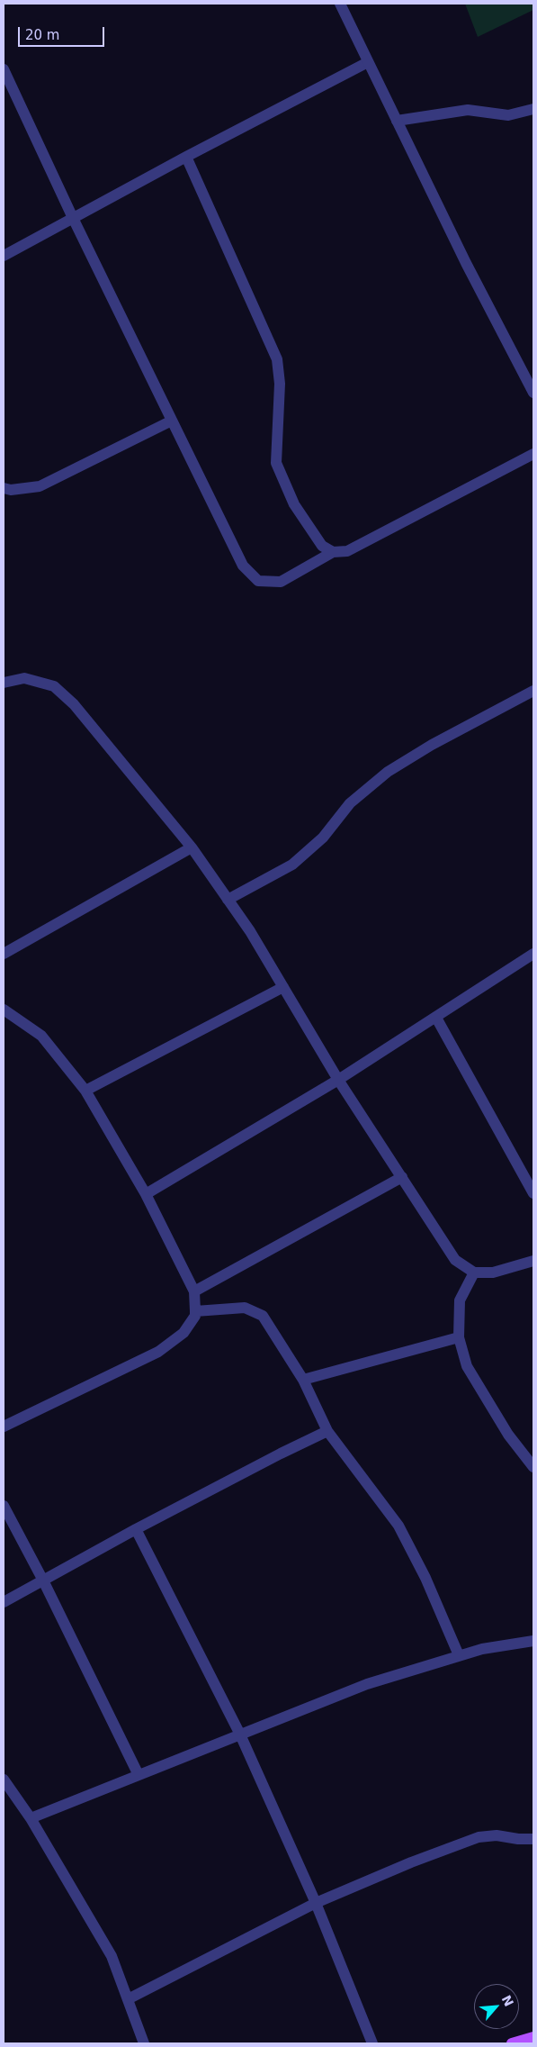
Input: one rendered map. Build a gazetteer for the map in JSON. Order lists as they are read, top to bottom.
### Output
{
  "scale_bar": "20 m",
  "north": "top right"
}
